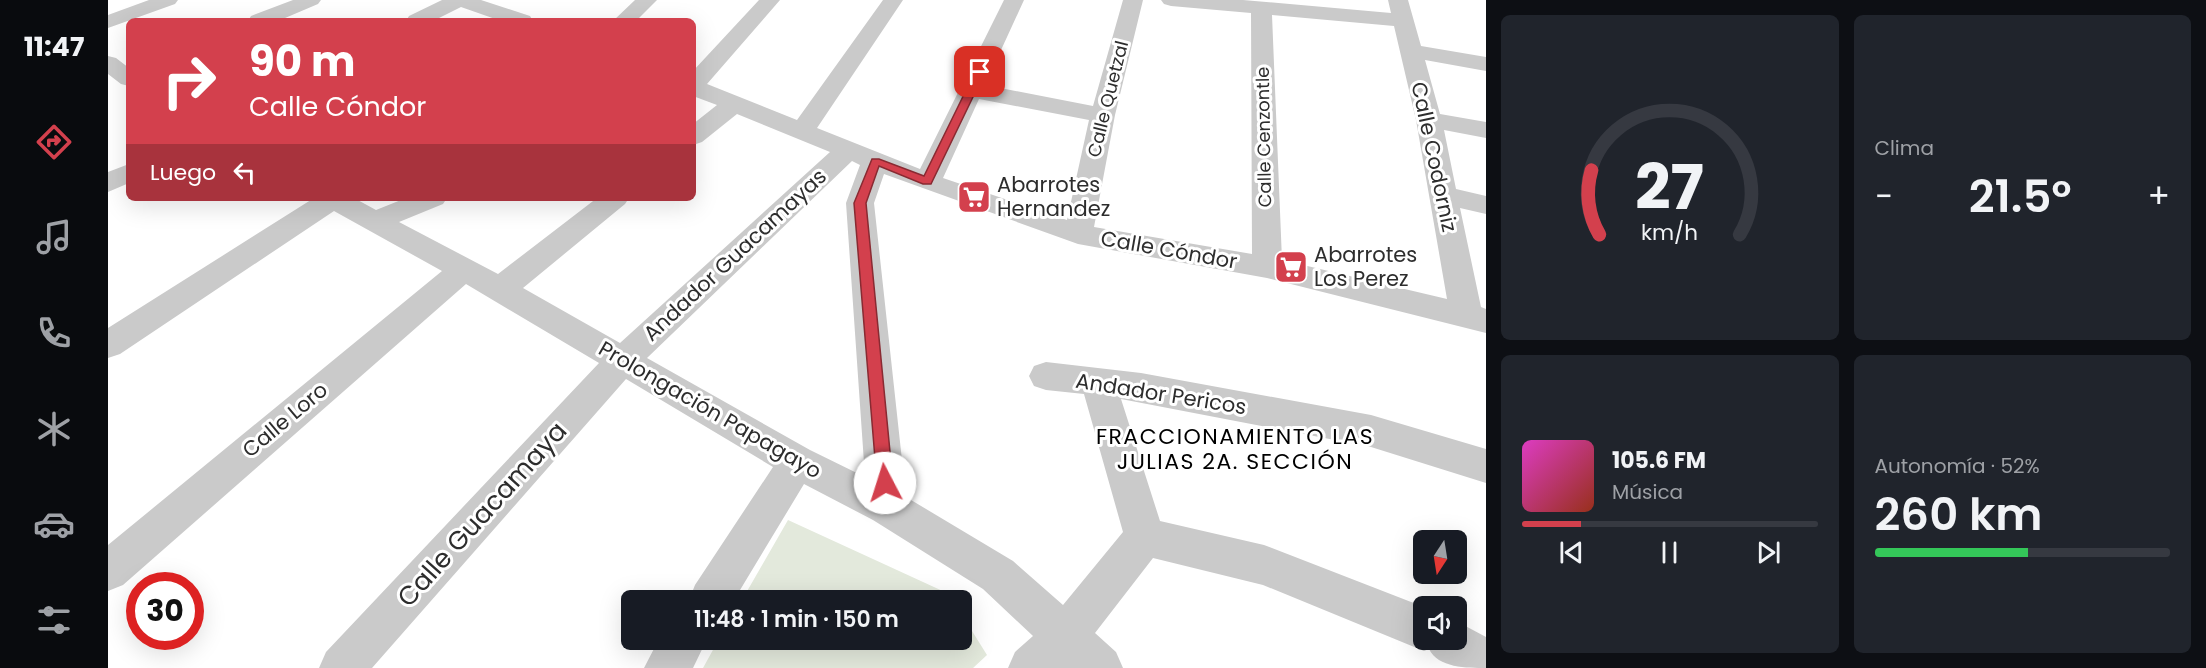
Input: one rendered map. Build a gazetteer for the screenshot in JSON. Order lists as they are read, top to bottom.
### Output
{
  "streets": {
    "street": [
      "Calle Quetzal",
      "Calle Cenzontle",
      "Calle Codorniz",
      "Calle Cóndor",
      "Andador Guacamayas",
      "Andador Pericos",
      "Prolongación Papagayo",
      "Calle Loro",
      "Calle Guacamaya"
    ]
  },
  "crossings": [
    ["Calle Quetzal", "Calle Cóndor"],
    ["Calle Cenzontle", "Calle Cóndor"],
    ["Calle Codorniz", "Calle Cóndor"],
    ["Calle Cóndor", "Andador Guacamayas"],
    ["Andador Guacamayas", "Prolongación Papagayo"],
    ["Andador Guacamayas", "Calle Guacamaya"],
    ["Prolongación Papagayo", "Calle Loro"],
    ["Prolongación Papagayo", "Calle Guacamaya"]
  ],
  "districts": ["FRACCIONAMIENTO LAS JULIAS 2A. SECCIÓN"],
  "places": {
    "supermarket": ["Abarrotes Hernandez", "Abarrotes Los Perez"]
  },
  "north": "bottom",
  "page": {
    "tabs": "11:47",
    "tile": [
      "Clima",
      ["Autonomía · 52%", "260 km"]
    ],
    "turn": ["90 m", "Calle Cóndor"],
    "then": "Luego",
    "heat": ["−", "21.5°", "+"],
    "song": ["105.6 FM", "Música"],
    "limit": "30",
    "trip": "11:48 · 1 min · 150 m",
    "gauge": ["27", "km/h"]
  }
}
